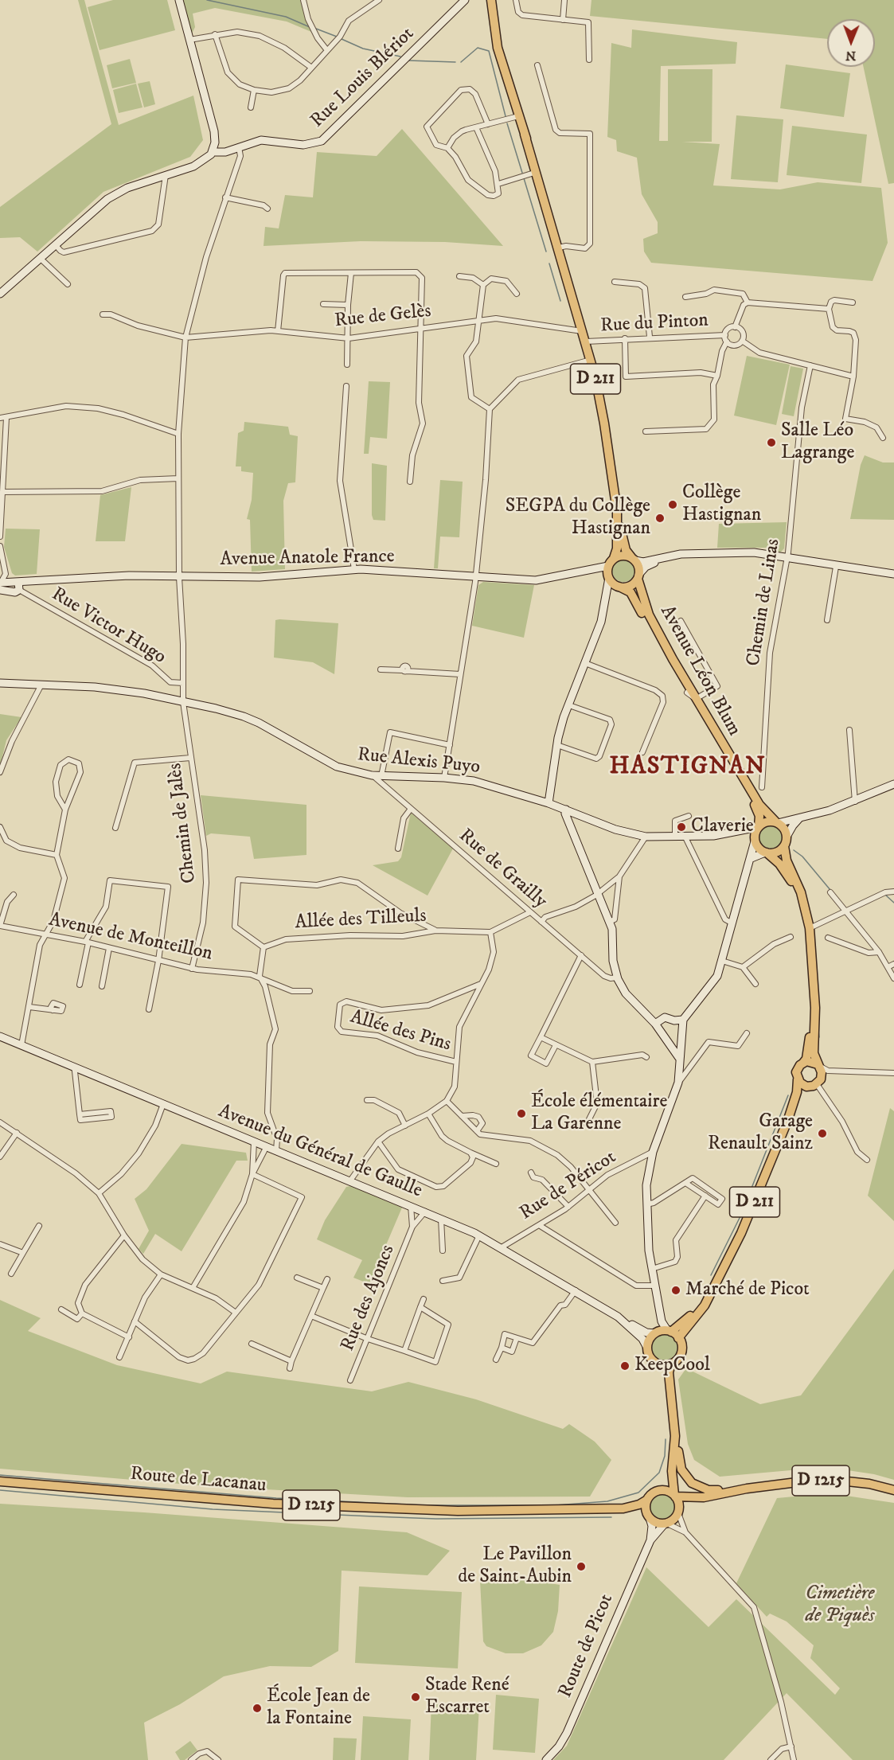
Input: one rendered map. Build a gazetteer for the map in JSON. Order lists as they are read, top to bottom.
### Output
{
  "streets": {
    "main road": [
      "D 211",
      "Avenue Léon Blum",
      "Route de Lacanau",
      "D 1215"
    ],
    "street": [
      "Rue Louis Blériot",
      "Rue de Gelès",
      "Rue du Pinton",
      "Avenue Anatole France",
      "Chemin de Linas",
      "Rue Victor Hugo",
      "Rue Alexis Puyo",
      "Chemin de Jalès",
      "Rue de Grailly",
      "Allée des Tilleuls",
      "Avenue de Monteillon",
      "Allée des Pins",
      "Avenue du Général de Gaulle",
      "Rue de Péricot",
      "Rue des Ajoncs",
      "Route de Picot"
    ]
  },
  "crossings": [
    ["Rue Louis Blériot", "Chemin de Jalès"],
    ["Rue de Gelès", "D 211"],
    ["Rue de Gelès", "Chemin de Jalès"],
    ["Rue du Pinton", "D 211"],
    ["D 211", "Avenue Anatole France"],
    ["D 211", "Avenue Léon Blum"],
    ["D 211", "Avenue du Général de Gaulle"],
    ["Avenue Anatole France", "Rue Victor Hugo"],
    ["Avenue Anatole France", "Avenue Léon Blum"],
    ["Avenue Anatole France", "Chemin de Jalès"],
    ["Rue Victor Hugo", "Chemin de Jalès"],
    ["Avenue Léon Blum", "Rue Alexis Puyo"],
    ["Rue Alexis Puyo", "Chemin de Jalès"],
    ["Rue Alexis Puyo", "Rue de Grailly"],
    ["Chemin de Jalès", "Avenue de Monteillon"],
    ["Avenue du Général de Gaulle", "Rue de Péricot"],
    ["Avenue du Général de Gaulle", "Rue des Ajoncs"],
    ["Route de Lacanau", "D 1215"],
    ["D 1215", "Route de Picot"]
  ],
  "districts": ["HASTIGNAN"],
  "parks": ["Cimetière de Piquès"],
  "places": [
    "Salle Léo Lagrange",
    "Collège Hastignan",
    "SEGPA du Collège Hastignan",
    "Claverie",
    "École élémentaire La Garenne",
    "Garage Renault Sainz",
    "Marché de Picot",
    "KeepCool",
    "Le Pavillon de Saint-Aubin",
    "Stade René Escarret",
    "École Jean de la Fontaine"
  ],
  "north": "bottom"
}
